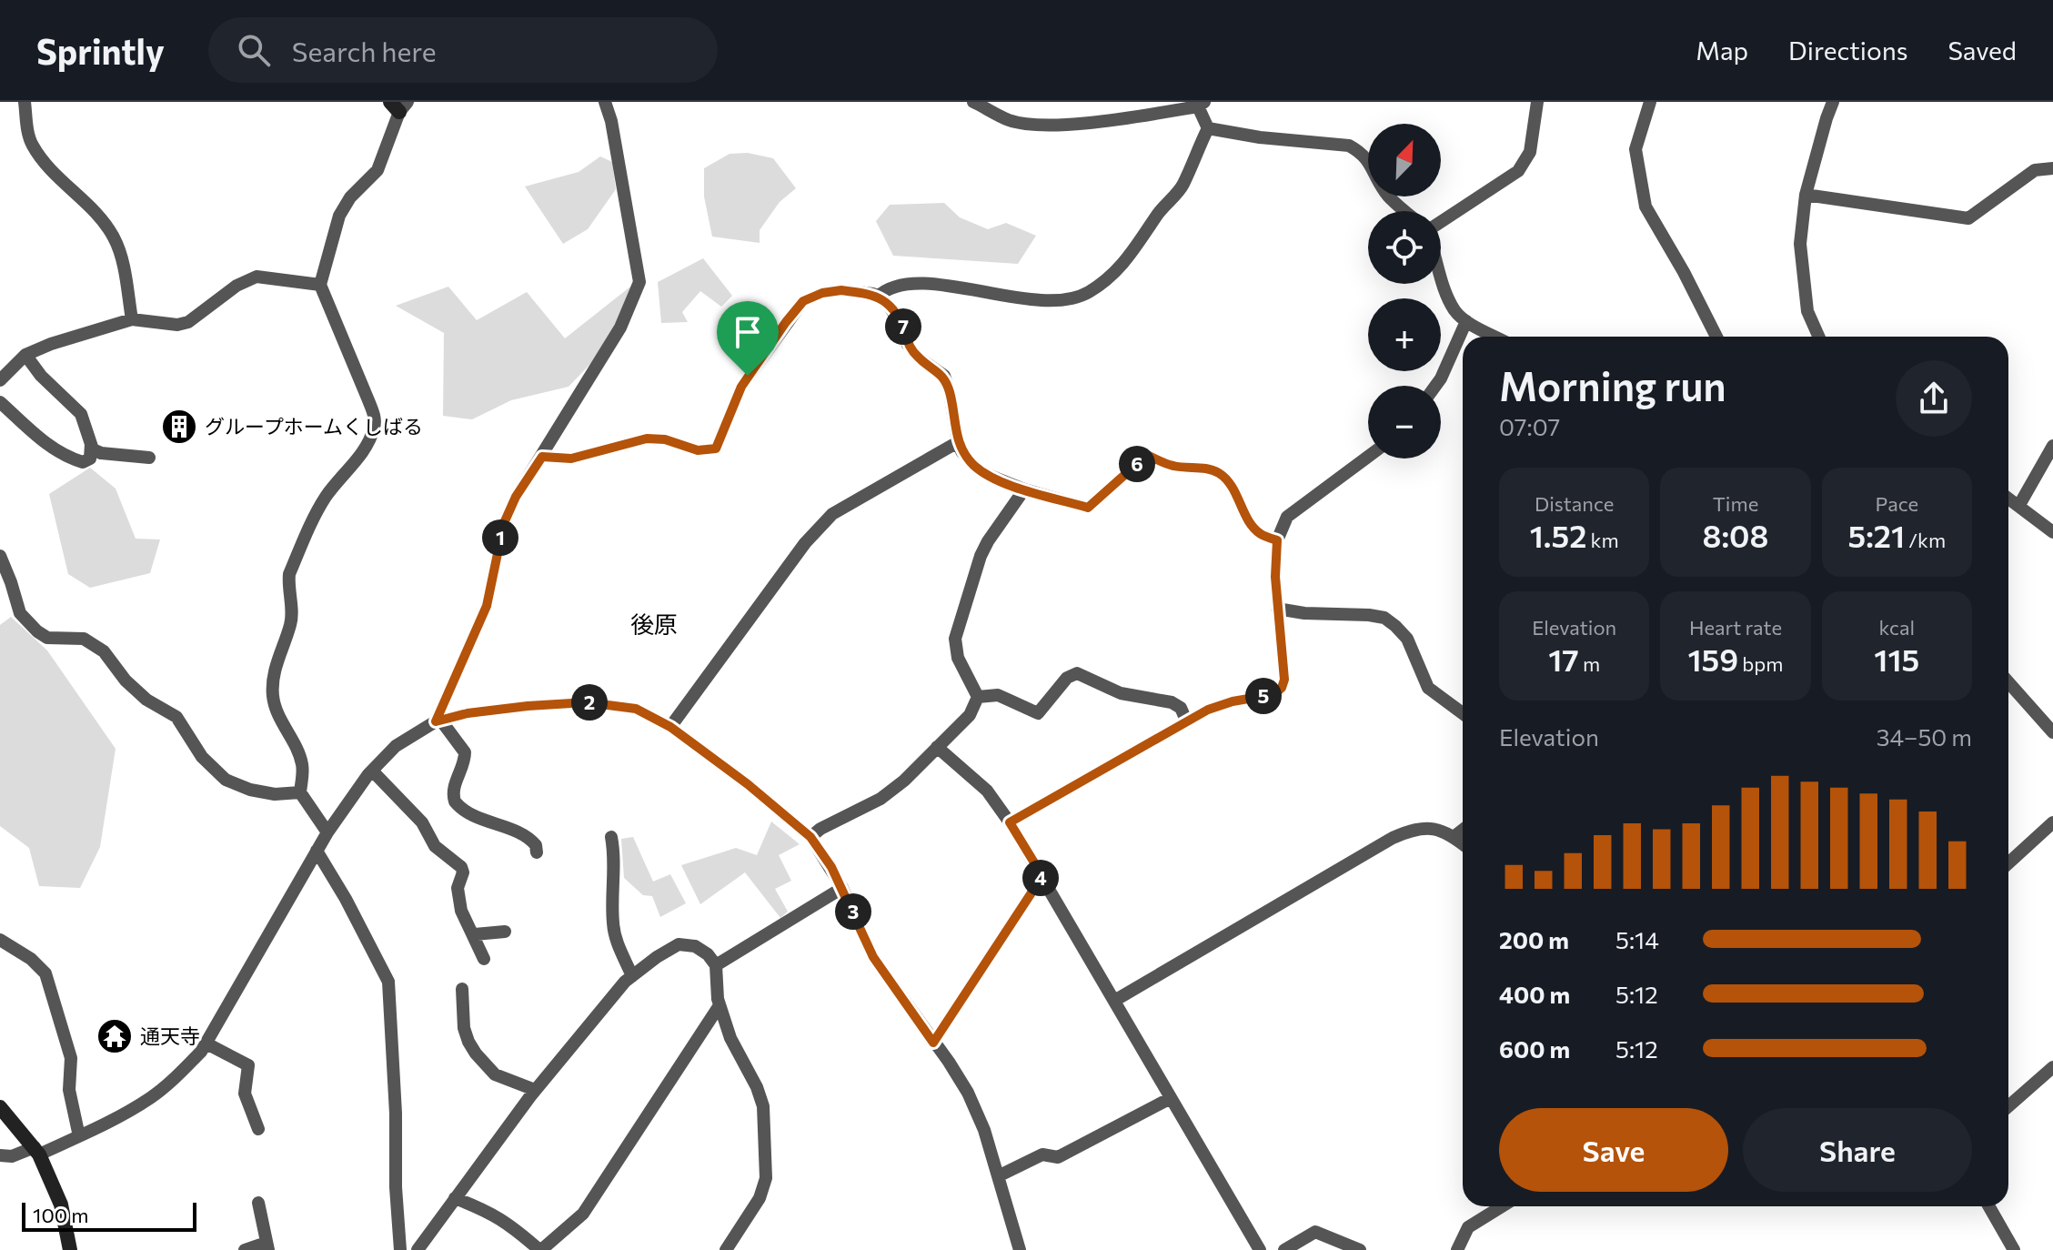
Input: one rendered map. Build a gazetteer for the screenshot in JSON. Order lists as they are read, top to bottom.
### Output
{
  "districts": ["後原"],
  "places": {
    "building": ["グループホームくしばる"],
    "temple": ["通天寺"]
  },
  "scale_bar": "100 m",
  "north": "top right",
  "page": {
    "header": "Sprintly",
    "search": "Search here",
    "nav": ["Map", "Directions", "Saved"],
    "map_buttons": ["+", "−"],
    "pins": [
      "7",
      "6",
      "1",
      "5",
      "2",
      "4",
      "3"
    ],
    "heading": ["Morning run", "07:07"],
    "stats": [
      ["Distance", "1.52 km"],
      ["Time", "8:08"],
      ["Pace", "5:21 /km"],
      ["Elevation", "17 m"],
      ["Heart rate", "159 bpm"],
      ["kcal", "115"]
    ],
    "chart": ["Elevation", "34–50 m"],
    "list": [
      {
        "name": "200 m",
        "note": "5:14"
      },
      {
        "name": "400 m",
        "note": "5:12"
      },
      {
        "name": "600 m",
        "note": "5:12"
      }
    ],
    "buttons": ["Save", "Share"],
    "scale": "100 m"
  }
}
